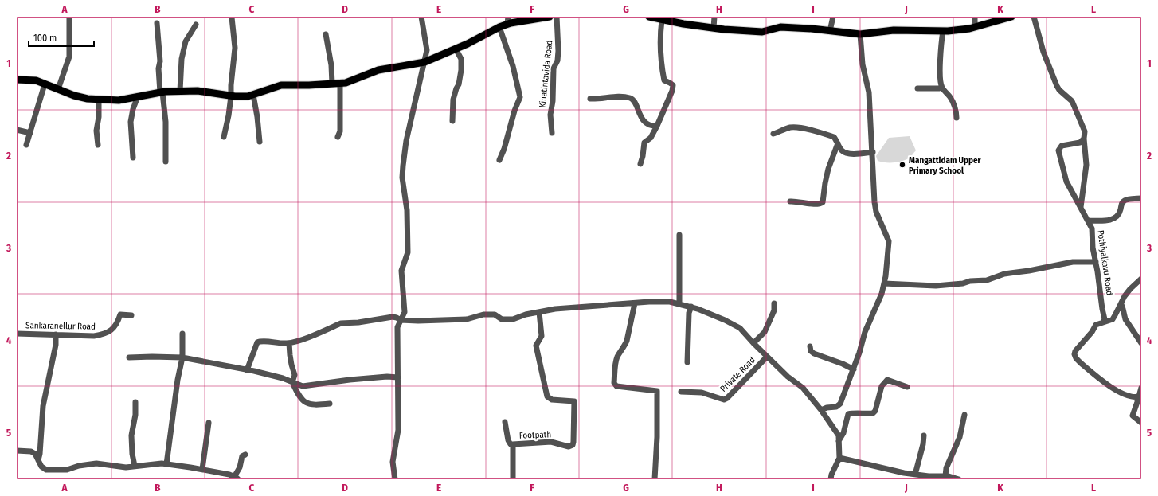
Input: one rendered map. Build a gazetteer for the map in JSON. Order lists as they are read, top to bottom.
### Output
{
  "streets": {
    "street": [
      "Kinatintavida Road",
      "Pothiyalkavu Road",
      "Sankaranellur Road",
      "Private Road",
      "Footpath"
    ]
  },
  "places": ["Mangattidam Upper Primary School"],
  "scale_bar": "100 m",
  "grid": {
    "columns": [
      "A",
      "B",
      "C",
      "D",
      "E",
      "F",
      "G",
      "H",
      "I",
      "J",
      "K",
      "L"
    ],
    "rows": [
      "1",
      "2",
      "3",
      "4",
      "5"
    ]
  }
}
